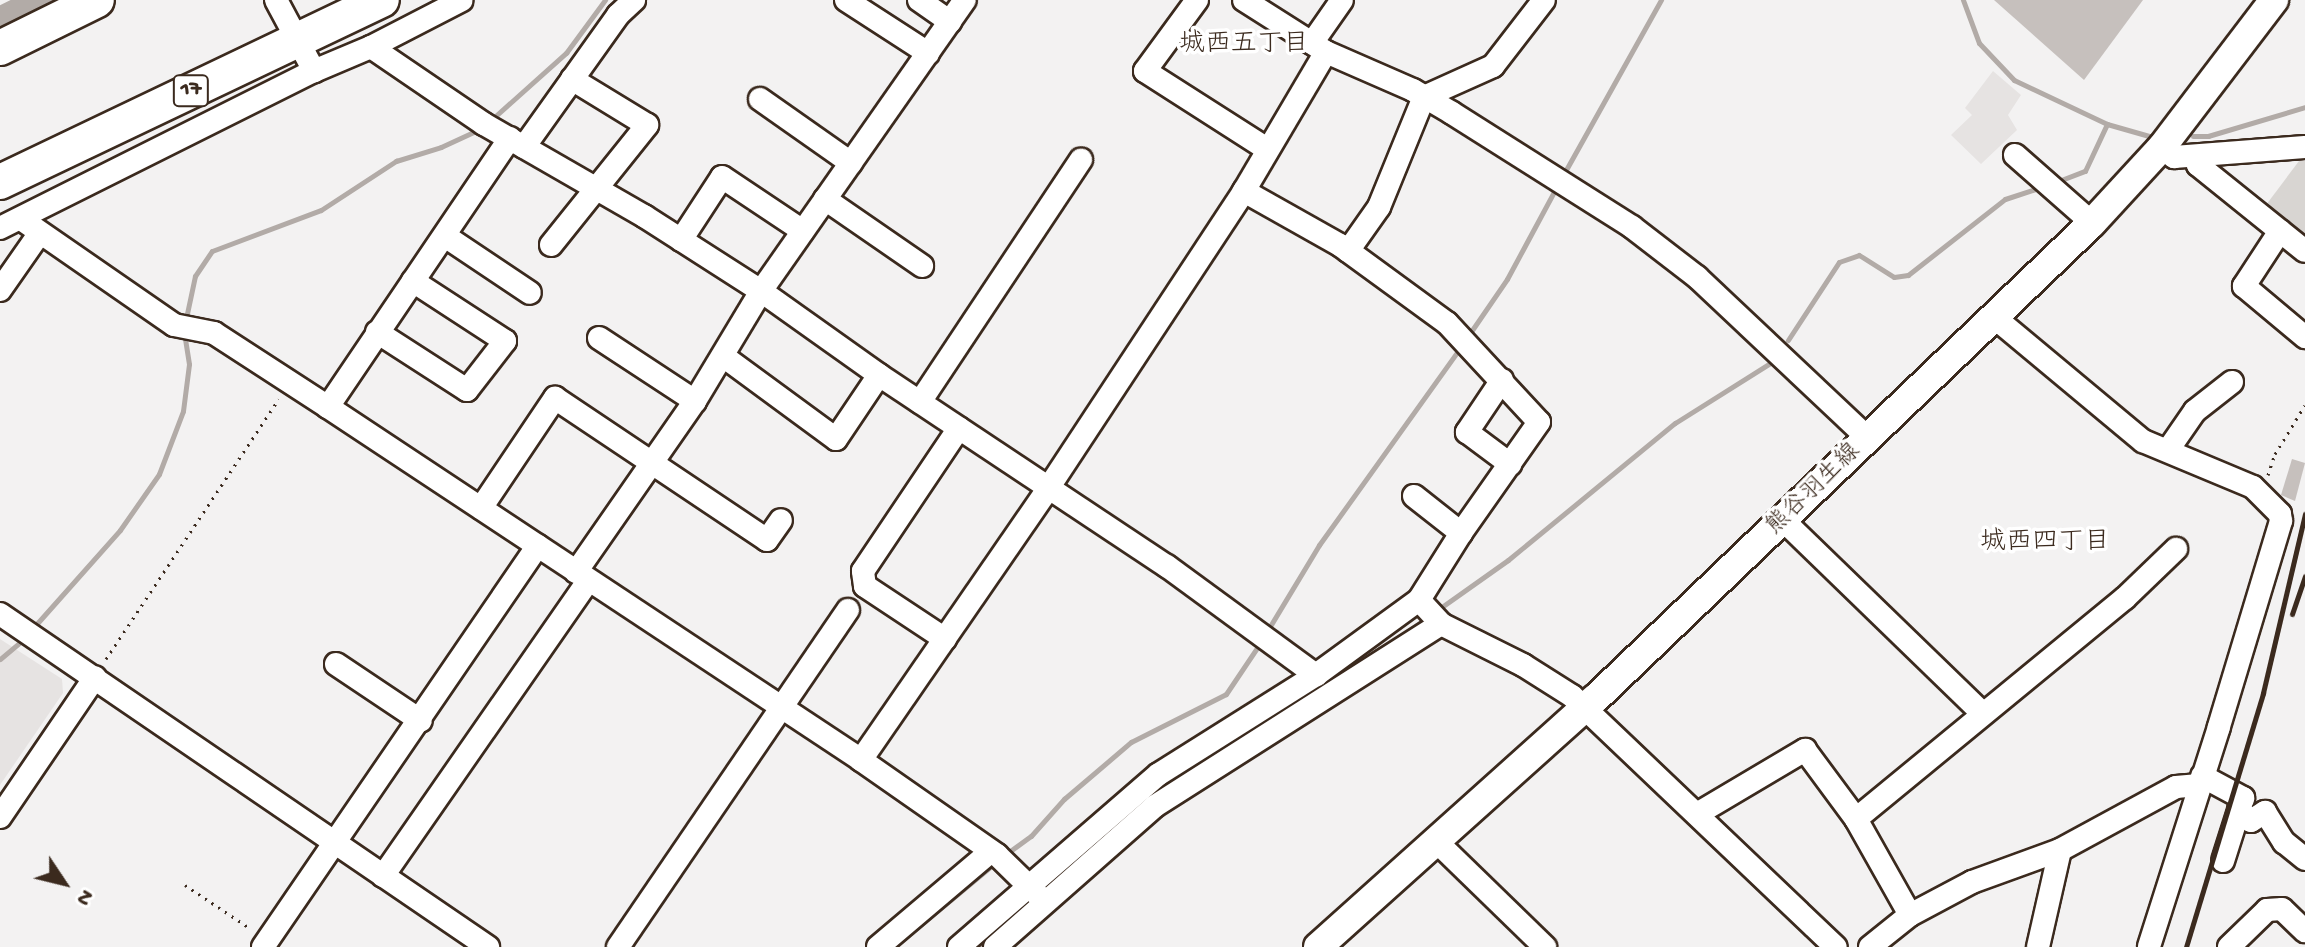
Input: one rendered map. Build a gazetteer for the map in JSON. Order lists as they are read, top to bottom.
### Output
{
  "streets": {
    "highway": ["17"],
    "main road": ["熊谷羽生線"]
  },
  "districts": ["城西五丁目", "城西四丁目"],
  "north": "bottom right"
}
